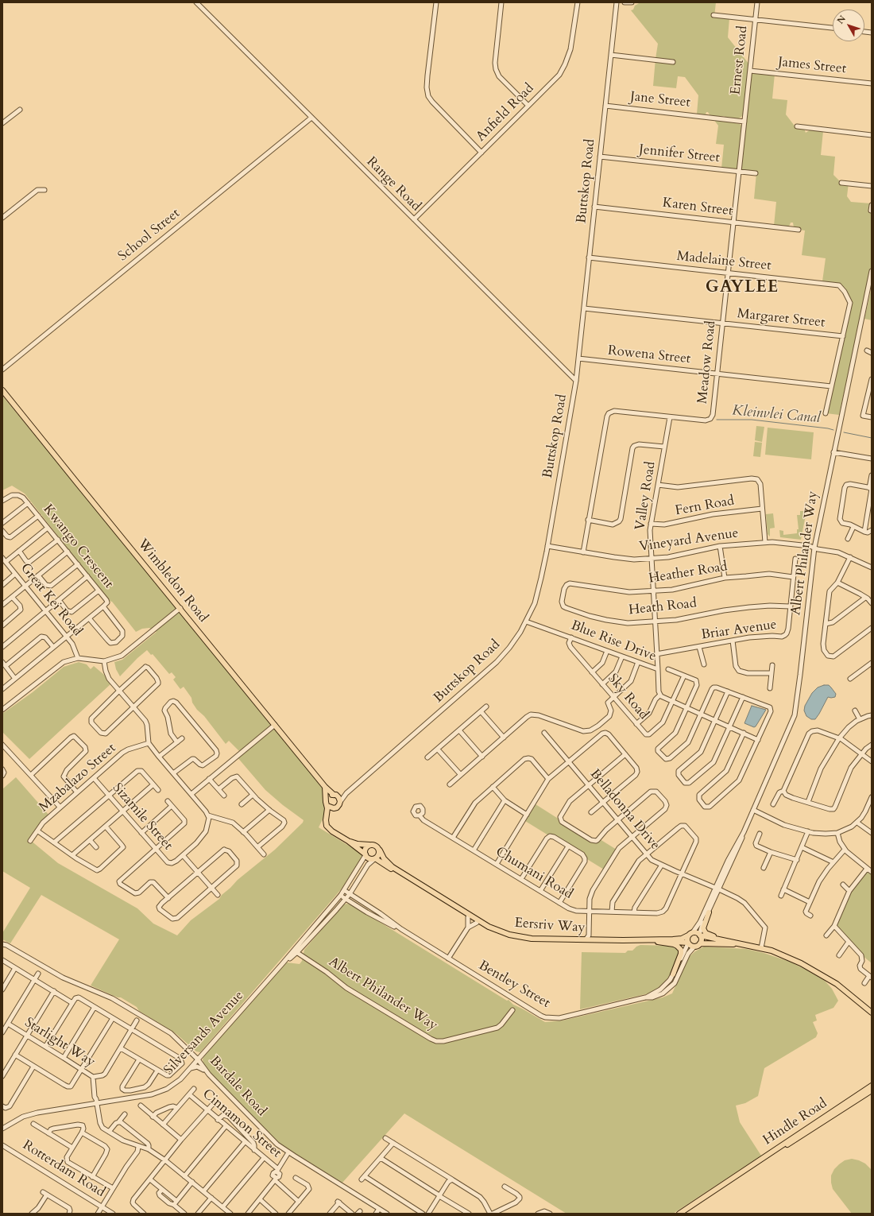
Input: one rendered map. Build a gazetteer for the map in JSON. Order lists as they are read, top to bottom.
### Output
{
  "streets": {
    "main road": ["Wimbledon Road", "Eersriv Way", "Hindle Road"],
    "street": [
      "Ernest Road",
      "James Street",
      "Jane Street",
      "Anfield Road",
      "Jennifer Street",
      "Buttskop Road",
      "Range Road",
      "Karen Street",
      "School Street",
      "Madelaine Street",
      "Margaret Street",
      "Rowena Street",
      "Meadow Road",
      "Valley Road",
      "Fern Road",
      "Vineyard Avenue",
      "Kwango Crescent",
      "Albert Philander Way",
      "Heather Road",
      "Great Kei Road",
      "Heath Road",
      "Briar Avenue",
      "Blue Rise Drive",
      "Sky Road",
      "Mzabalazo Street",
      "Belladonna Drive",
      "Sizamile Street",
      "Chumani Road",
      "Bentley Street",
      "Silversands Avenue",
      "Starlight Way",
      "Bardale Road",
      "Cinnamon Street",
      "Rotterdam Road"
    ]
  },
  "crossings": [
    ["Ernest Road", "James Street"],
    ["Ernest Road", "Jane Street"],
    ["Ernest Road", "Meadow Road"],
    ["Jane Street", "Buttskop Road"],
    ["Jane Street", "Meadow Road"],
    ["Anfield Road", "Range Road"],
    ["Jennifer Street", "Buttskop Road"],
    ["Jennifer Street", "Meadow Road"],
    ["Buttskop Road", "Range Road"],
    ["Buttskop Road", "Karen Street"],
    ["Buttskop Road", "Madelaine Street"],
    ["Buttskop Road", "Margaret Street"],
    ["Buttskop Road", "Rowena Street"],
    ["Buttskop Road", "Vineyard Avenue"],
    ["Buttskop Road", "Wimbledon Road"],
    ["Buttskop Road", "Blue Rise Drive"],
    ["Range Road", "School Street"],
    ["Karen Street", "Meadow Road"],
    ["Madelaine Street", "Margaret Street"],
    ["Madelaine Street", "Meadow Road"],
    ["Margaret Street", "Meadow Road"],
    ["Rowena Street", "Meadow Road"],
    ["Meadow Road", "Valley Road"],
    ["Meadow Road", "Vineyard Avenue"],
    ["Valley Road", "Fern Road"],
    ["Valley Road", "Vineyard Avenue"],
    ["Valley Road", "Heather Road"],
    ["Valley Road", "Heath Road"],
    ["Valley Road", "Briar Avenue"],
    ["Valley Road", "Blue Rise Drive"],
    ["Vineyard Avenue", "Albert Philander Way"],
    ["Kwango Crescent", "Great Kei Road"],
    ["Albert Philander Way", "Belladonna Drive"],
    ["Albert Philander Way", "Eersriv Way"],
    ["Albert Philander Way", "Bentley Street"],
    ["Albert Philander Way", "Silversands Avenue"],
    ["Heather Road", "Heath Road"],
    ["Heather Road", "Briar Avenue"],
    ["Heath Road", "Briar Avenue"],
    ["Blue Rise Drive", "Sky Road"],
    ["Mzabalazo Street", "Sizamile Street"],
    ["Belladonna Drive", "Chumani Road"],
    ["Eersriv Way", "Bentley Street"],
    ["Eersriv Way", "Silversands Avenue"],
    ["Bentley Street", "Silversands Avenue"],
    ["Silversands Avenue", "Starlight Way"],
    ["Silversands Avenue", "Bardale Road"]
  ],
  "districts": ["GAYLEE"],
  "water": ["Kleinvlei Canal"],
  "north": "top left"
}
